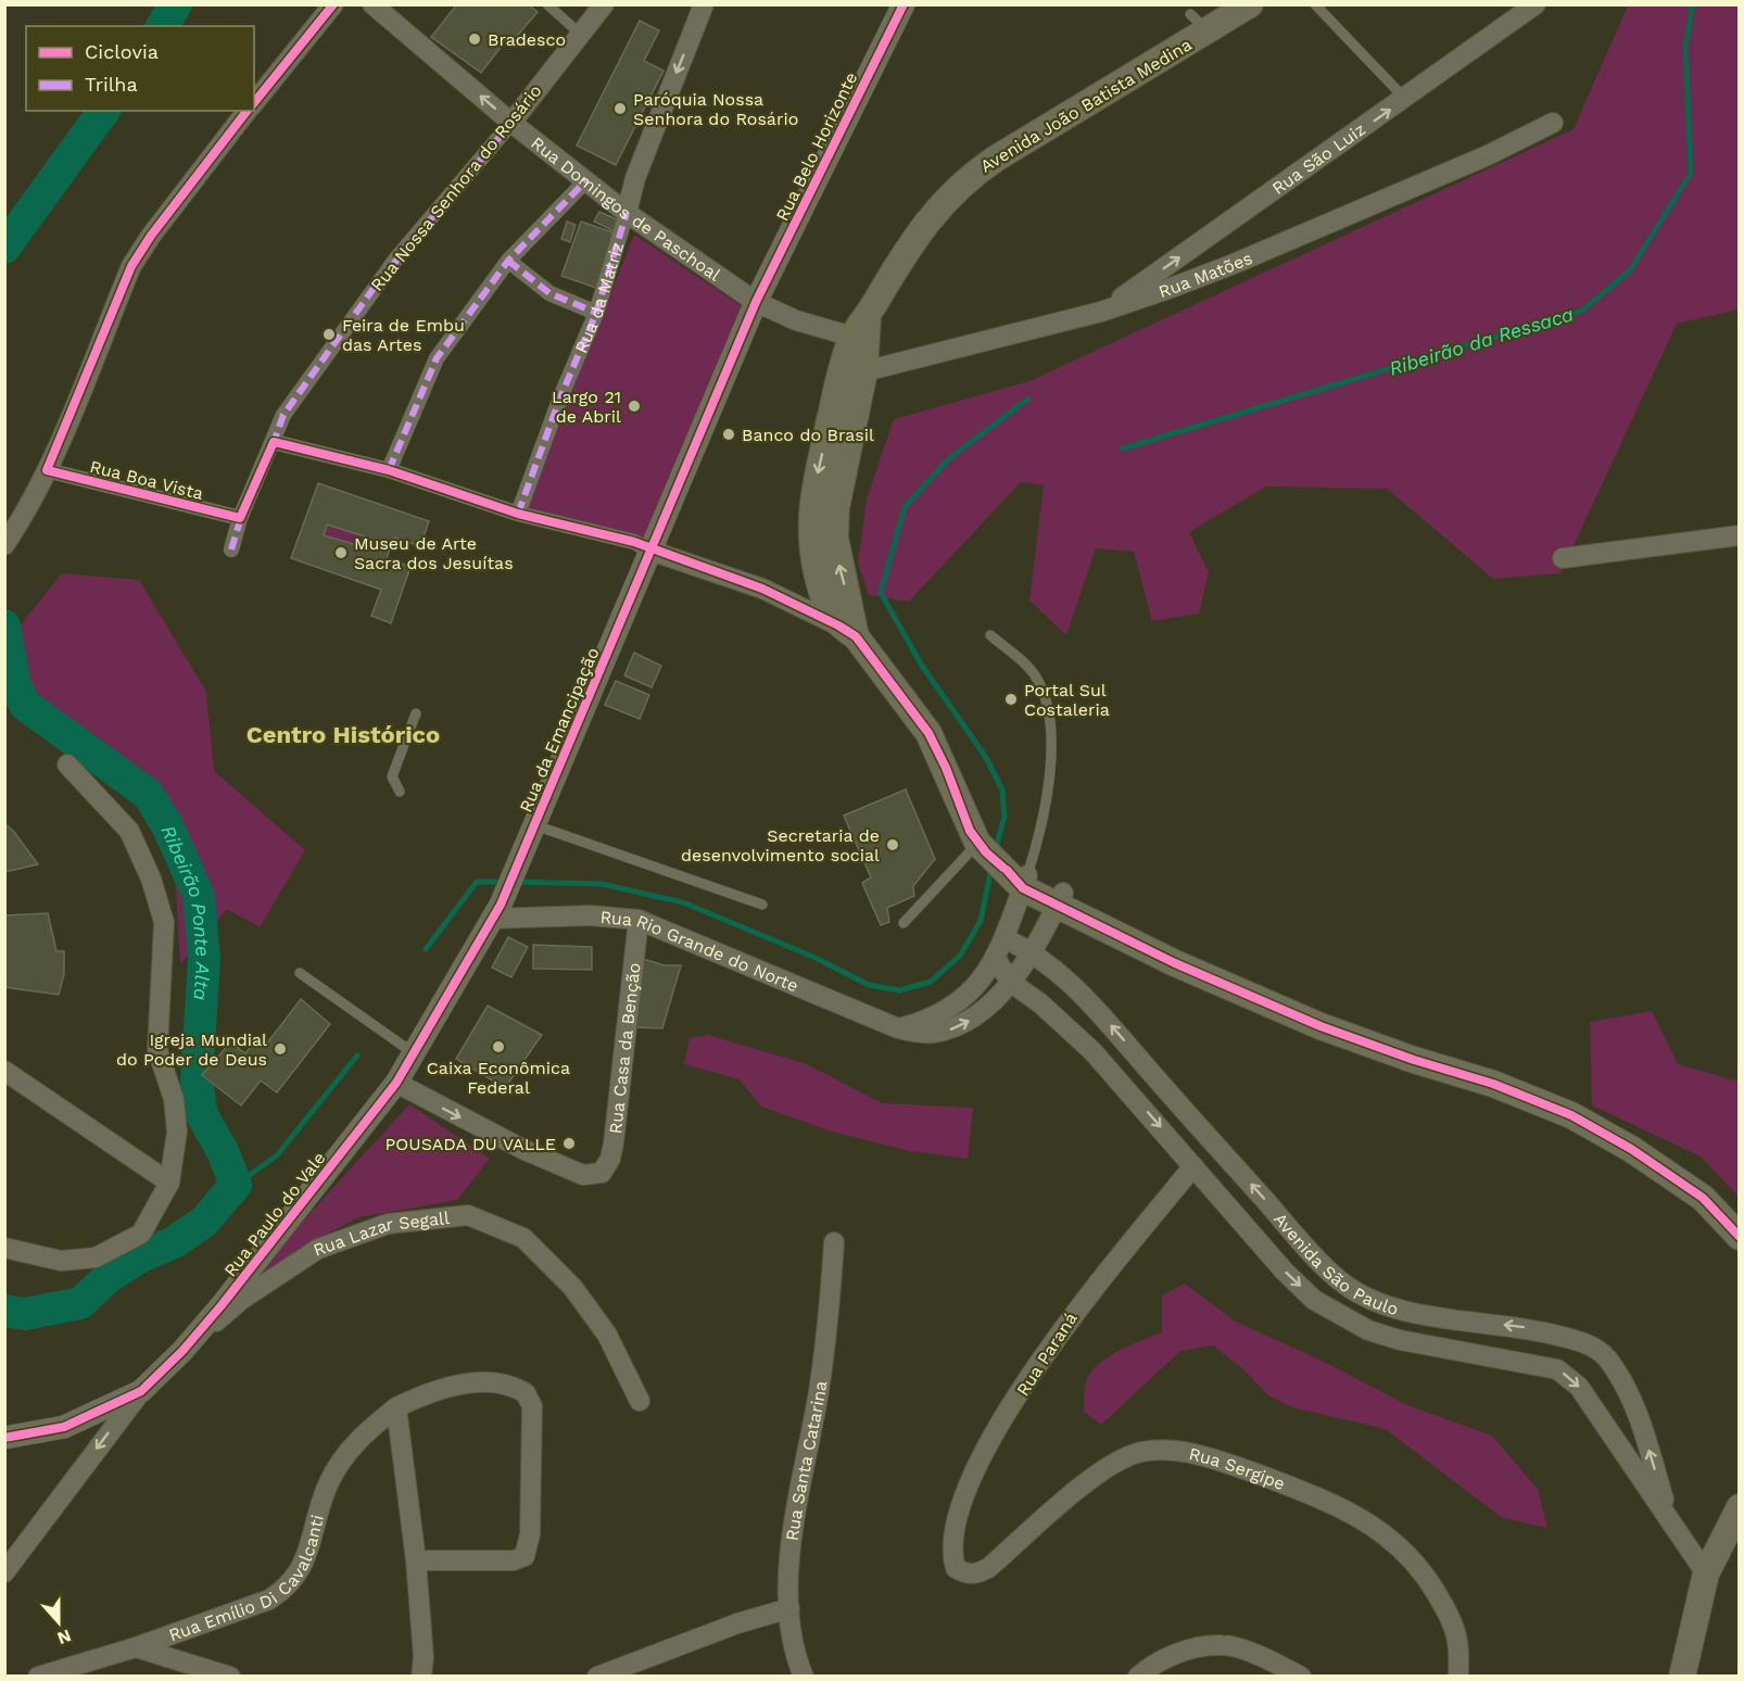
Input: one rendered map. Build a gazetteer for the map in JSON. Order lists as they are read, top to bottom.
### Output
{
  "streets": {
    "main road": ["Avenida João Batista Medina"],
    "street": [
      "Rua Belo Horizonte",
      "Rua São Luiz",
      "Rua Nossa Senhora do Rosário",
      "Rua Domingos de Paschoal",
      "Rua Matões",
      "Rua da Matriz",
      "Rua Boa Vista",
      "Rua da Emancipação",
      "Rua Rio Grande do Norte",
      "Rua Casa da Benção",
      "Rua Paulo do Vale",
      "Rua Lazar Segall",
      "Avenida São Paulo",
      "Rua Paraná",
      "Rua Santa Catarina",
      "Rua Sergipe",
      "Rua Emílio Di Cavalcanti"
    ]
  },
  "crossings": [
    ["Avenida João Batista Medina", "Rua Domingos de Paschoal"],
    ["Avenida João Batista Medina", "Rua Matões"],
    ["Rua Belo Horizonte", "Rua Domingos de Paschoal"],
    ["Rua Belo Horizonte", "Rua da Emancipação"],
    ["Rua São Luiz", "Rua Matões"],
    ["Rua Nossa Senhora do Rosário", "Rua Domingos de Paschoal"],
    ["Rua Nossa Senhora do Rosário", "Rua Boa Vista"],
    ["Rua Domingos de Paschoal", "Rua Matões"],
    ["Rua Domingos de Paschoal", "Rua da Matriz"],
    ["Rua da Emancipação", "Rua Rio Grande do Norte"],
    ["Rua da Emancipação", "Rua Paulo do Vale"],
    ["Rua Rio Grande do Norte", "Rua Casa da Benção"],
    ["Rua Rio Grande do Norte", "Rua Paulo do Vale"],
    ["Rua Rio Grande do Norte", "Avenida São Paulo"],
    ["Rua Casa da Benção", "Rua Paulo do Vale"],
    ["Rua Paulo do Vale", "Rua Lazar Segall"],
    ["Avenida São Paulo", "Rua Paraná"],
    ["Rua Paraná", "Rua Sergipe"]
  ],
  "one_way": ["Rua São Luiz", "Rua da Matriz"],
  "districts": ["Centro Histórico"],
  "water": ["Ribeirão da Ressaca", "Ribeirão Ponte Alta"],
  "places": [
    "Bradesco",
    "Paróquia Nossa Senhora do Rosário",
    "Feira de Embu das Artes",
    "Largo 21 de Abril",
    "Banco do Brasil",
    "Museu de Arte Sacra dos Jesuítas",
    "Portal Sul Costaleria",
    "Secretaria de desenvolvimento social",
    "Caixa Econômica Federal",
    "Igreja Mundial do Poder de Deus",
    "POUSADA DU VALLE"
  ],
  "legend": ["Ciclovia", "Trilha"],
  "north": "bottom"
}
